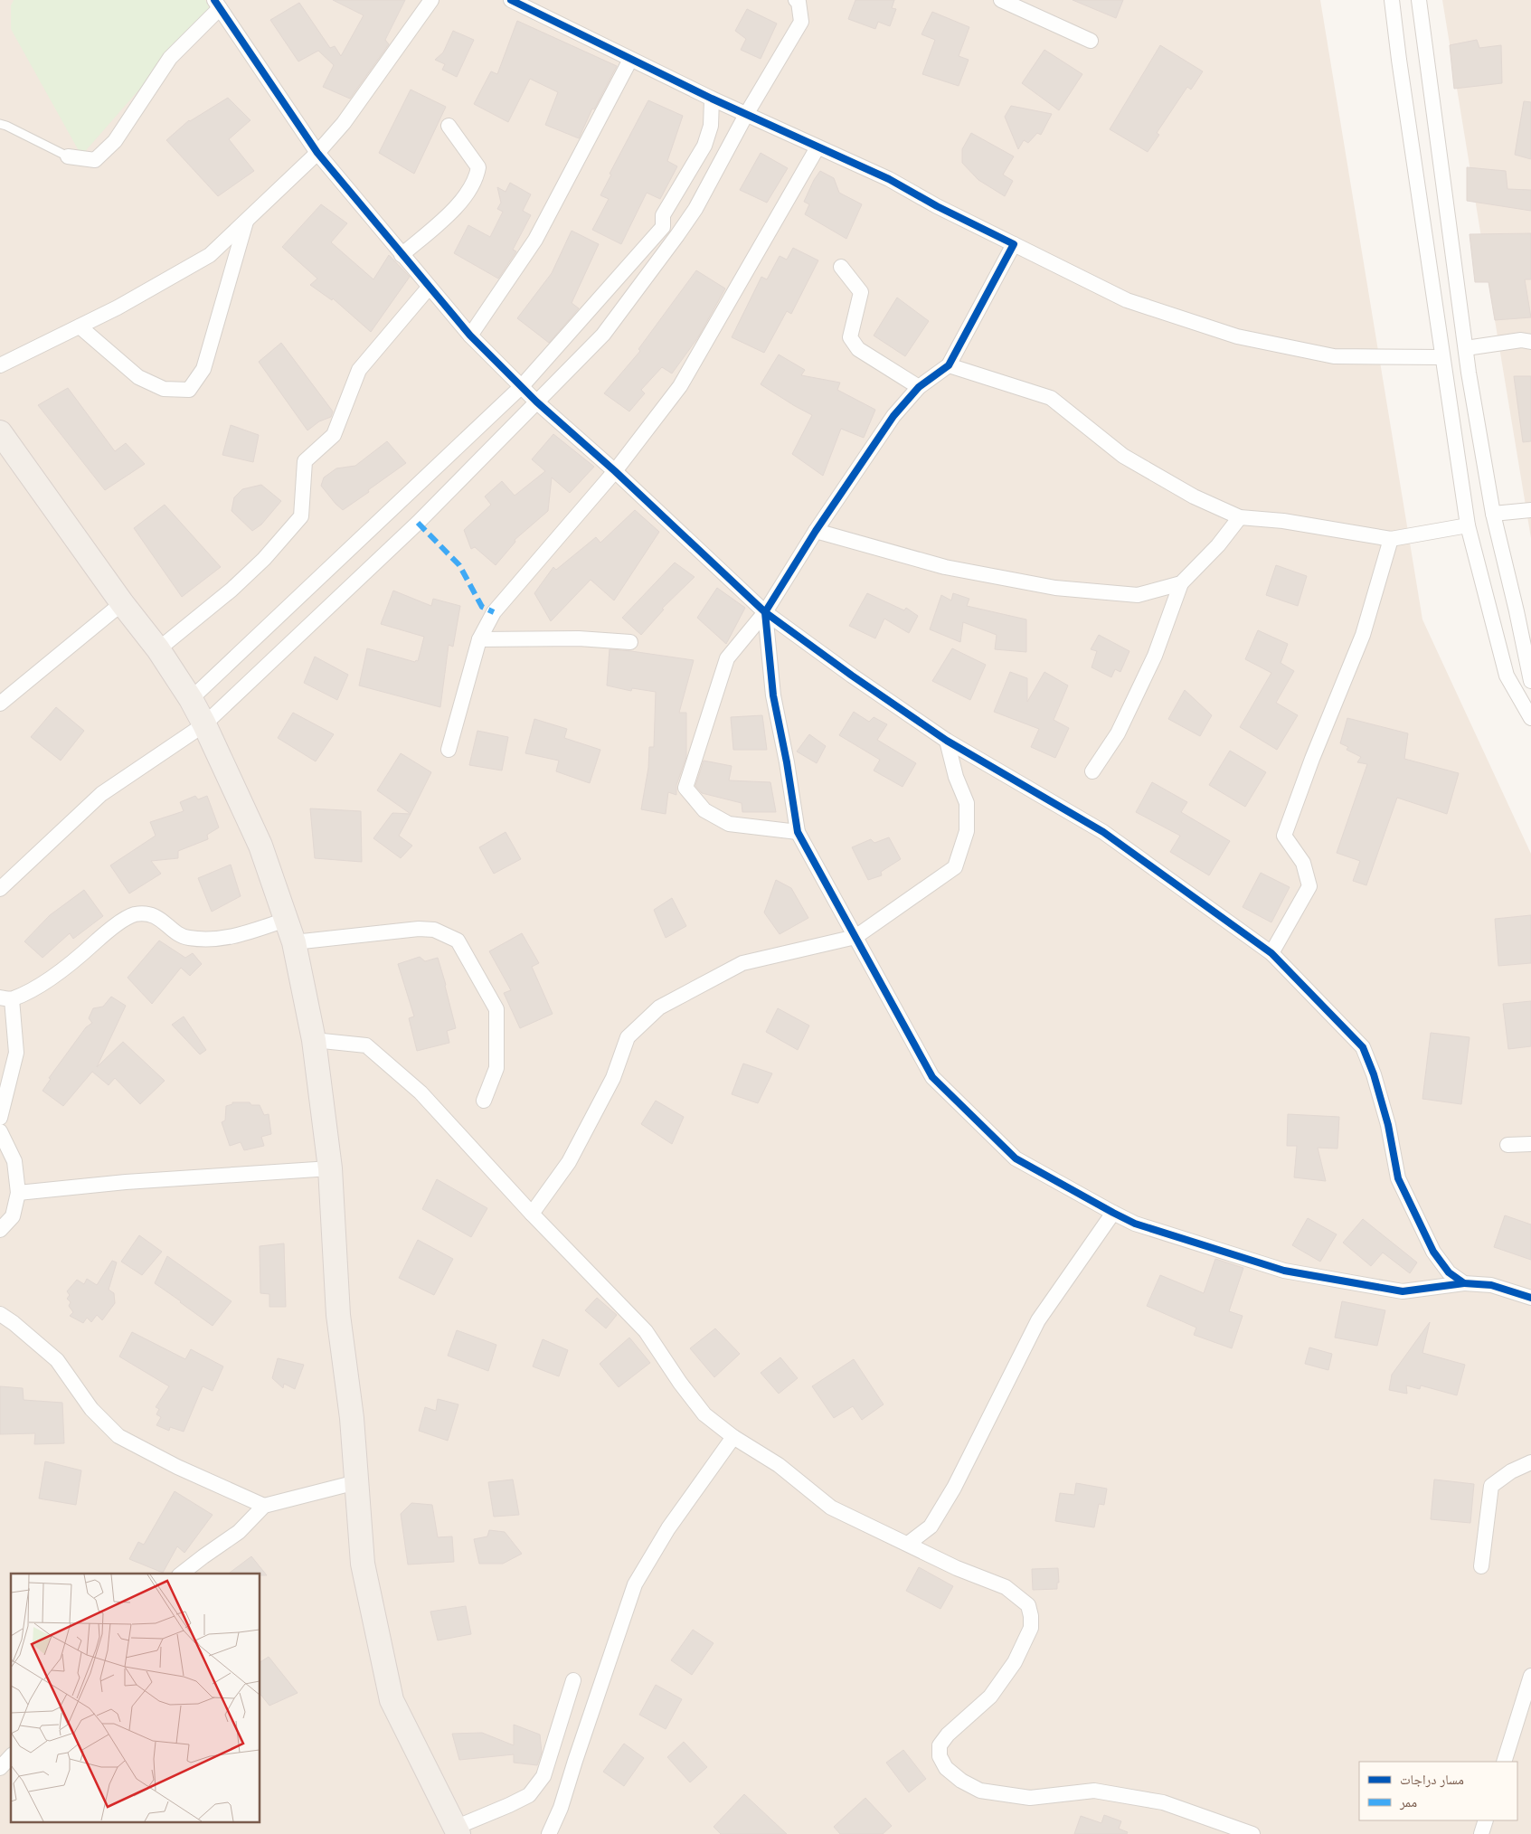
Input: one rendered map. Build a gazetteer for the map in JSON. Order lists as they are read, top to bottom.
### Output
{
  "legend": ["مسار دراجات", "ممر"]
}
